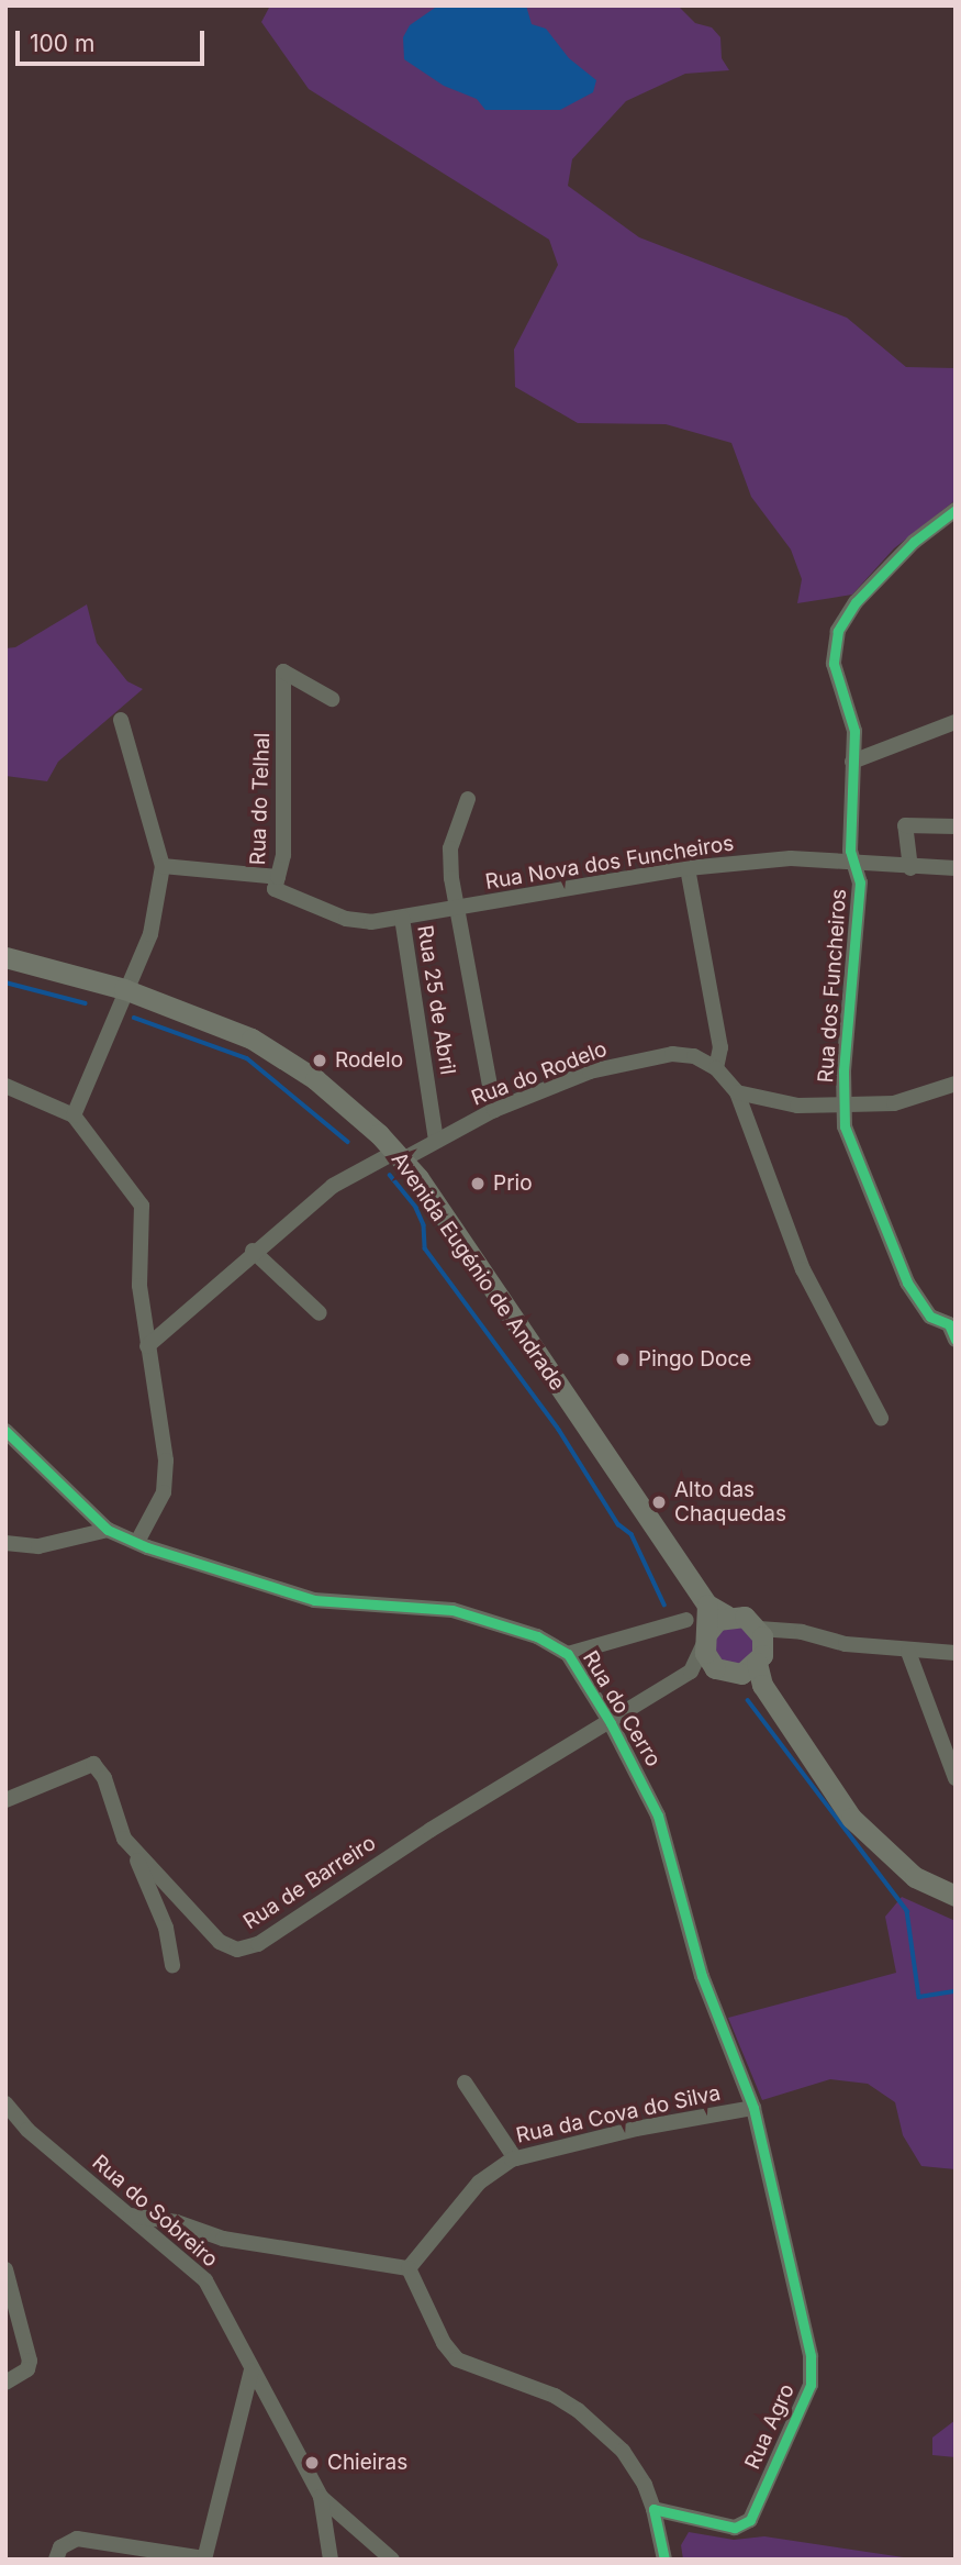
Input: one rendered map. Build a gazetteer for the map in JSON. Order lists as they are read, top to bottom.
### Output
{
  "streets": {
    "main road": ["Avenida Eugénio de Andrade"],
    "street": [
      "Rua do Telhal",
      "Rua Nova dos Funcheiros",
      "Rua dos Funcheiros",
      "Rua 25 de Abril",
      "Rua do Rodelo",
      "Rua do Cerro",
      "Rua de Barreiro",
      "Rua da Cova do Silva",
      "Rua do Sobreiro",
      "Rua Agro"
    ]
  },
  "crossings": [
    ["Rua Nova dos Funcheiros", "Rua dos Funcheiros"],
    ["Rua Nova dos Funcheiros", "Rua 25 de Abril"],
    ["Rua 25 de Abril", "Rua do Rodelo"],
    ["Rua do Rodelo", "Avenida Eugénio de Andrade"],
    ["Rua do Cerro", "Rua de Barreiro"],
    ["Rua do Cerro", "Rua da Cova do Silva"],
    ["Rua do Cerro", "Rua Agro"],
    ["Rua da Cova do Silva", "Rua Agro"]
  ],
  "places": [
    "Rodelo",
    "Prio",
    "Pingo Doce",
    "Alto das Chaquedas",
    "Chieiras"
  ],
  "scale_bar": "100 m"
}
